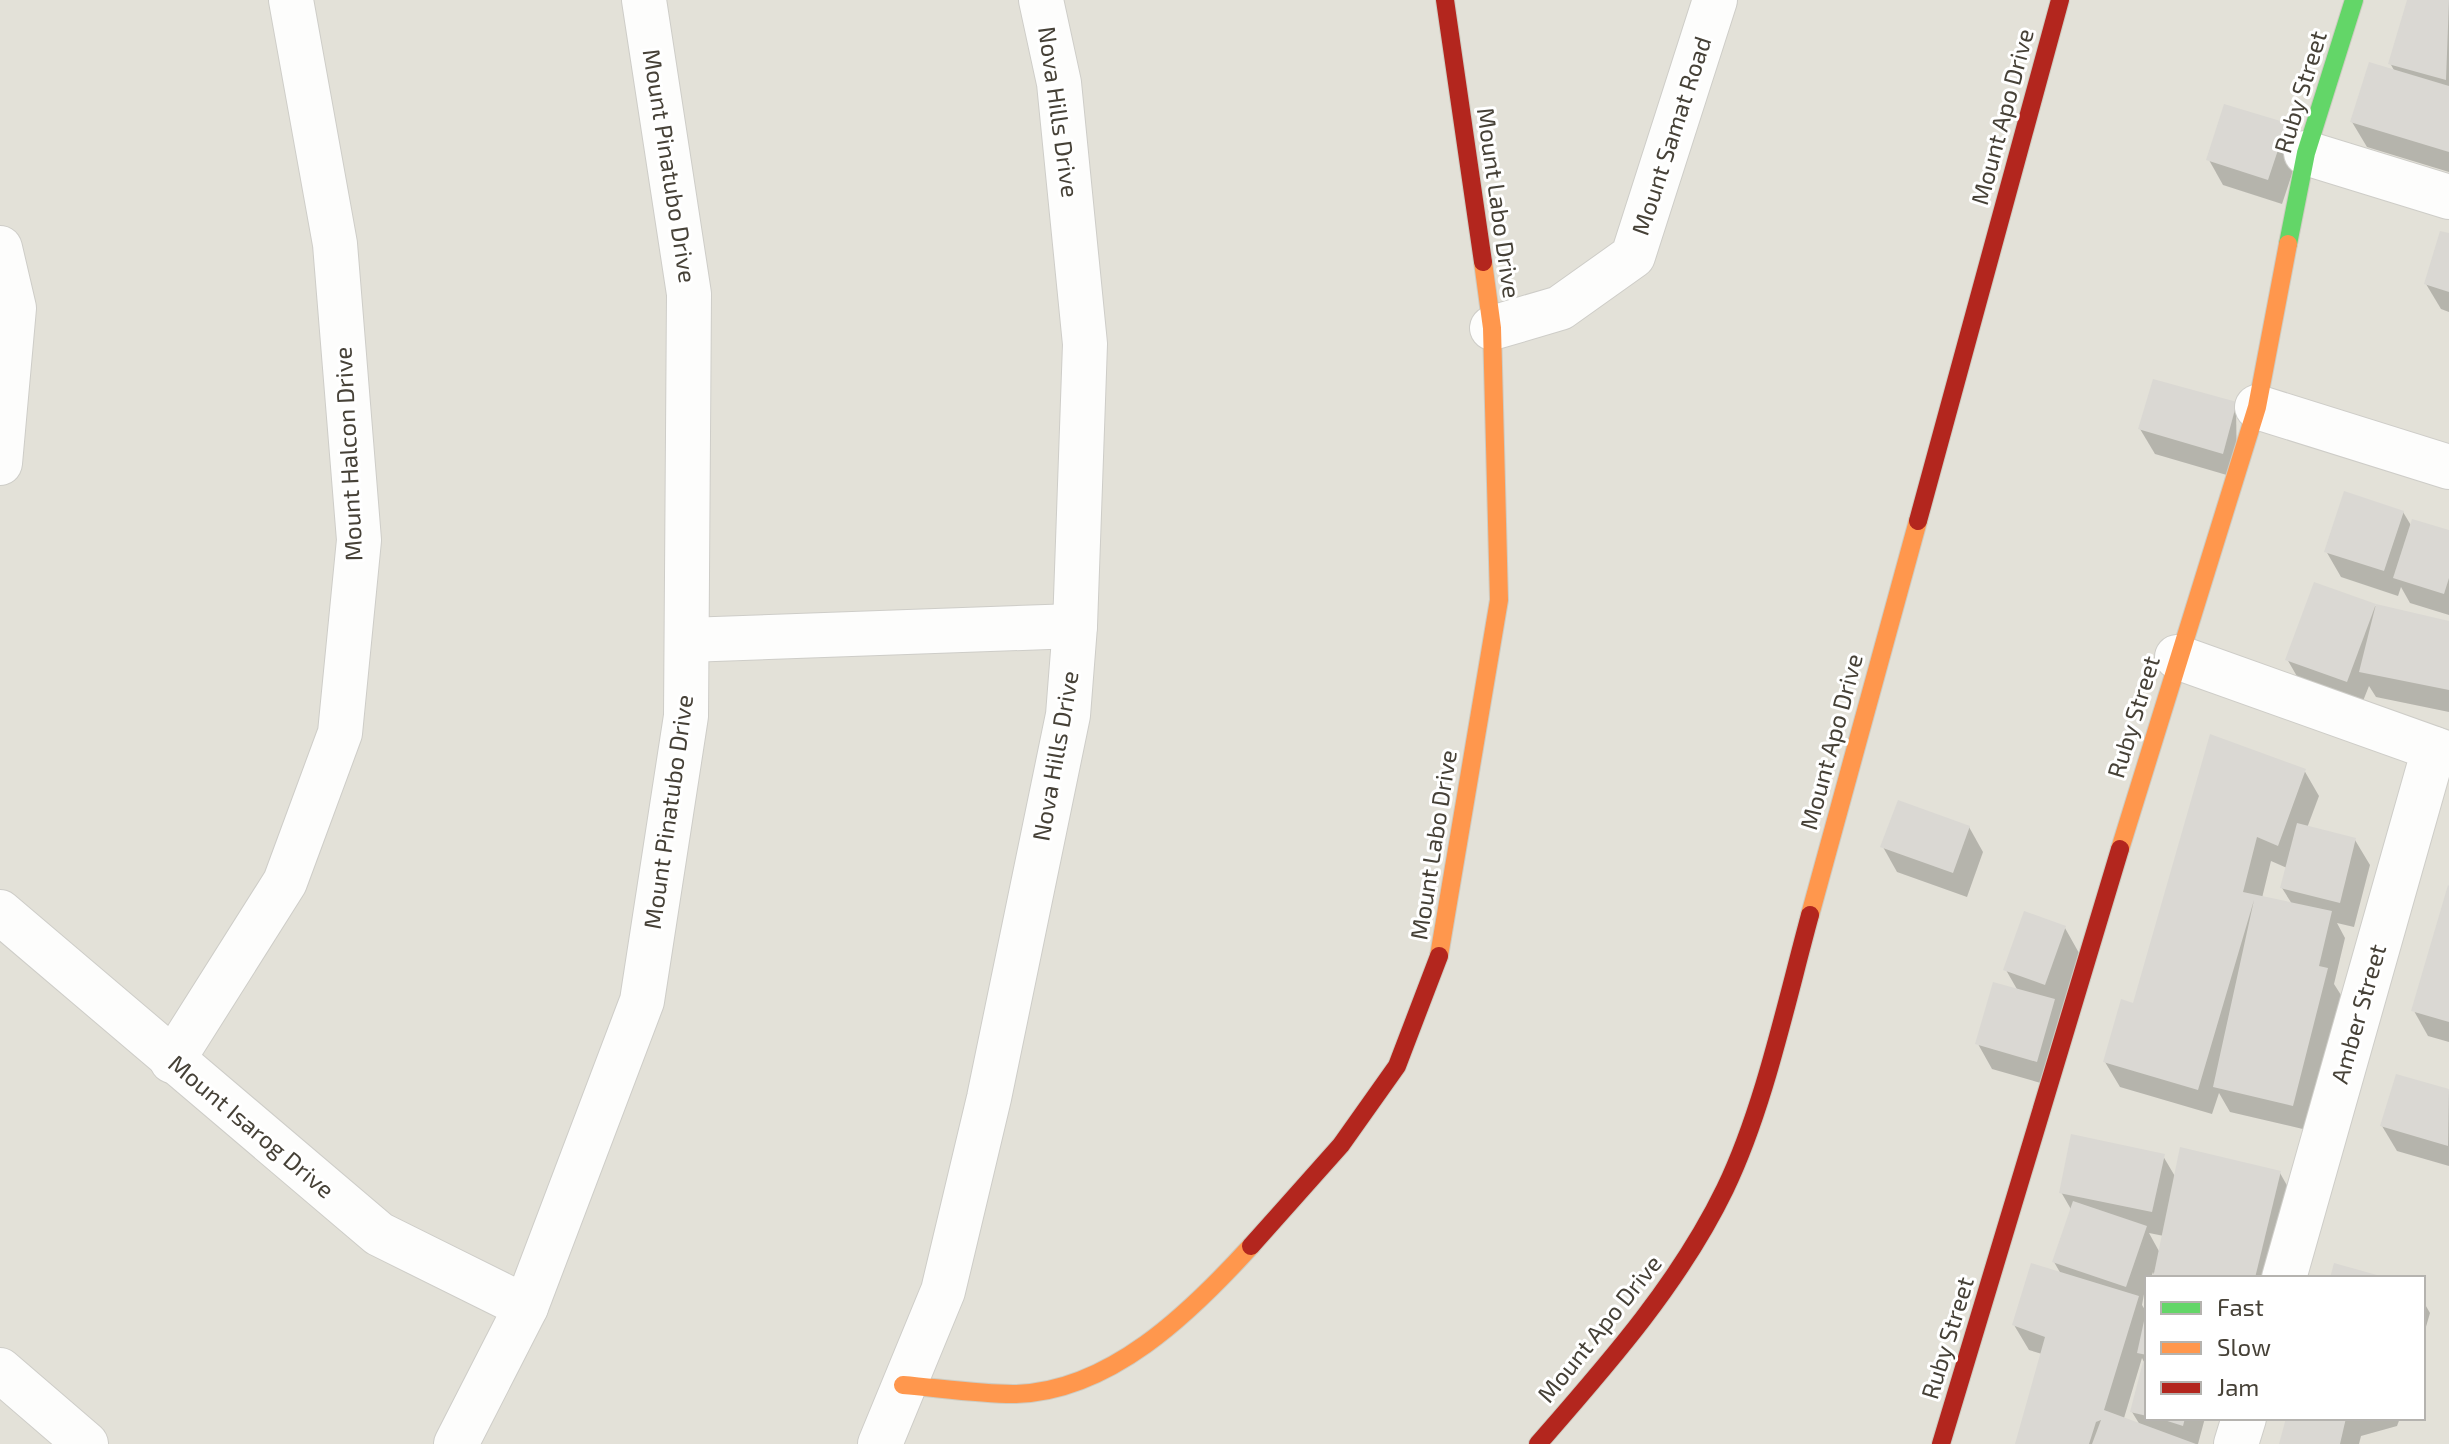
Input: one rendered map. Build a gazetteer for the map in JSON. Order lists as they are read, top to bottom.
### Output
{
  "streets": {
    "street": [
      "Ruby Street",
      "Nova Hills Drive",
      "Mount Apo Drive",
      "Mount Samat Road",
      "Mount Pinatubo Drive",
      "Mount Labo Drive",
      "Mount Halcon Drive",
      "Amber Street",
      "Mount Isarog Drive"
    ]
  },
  "crossings": [
    ["Nova Hills Drive", "Mount Labo Drive"],
    ["Mount Samat Road", "Mount Labo Drive"],
    ["Mount Pinatubo Drive", "Mount Isarog Drive"],
    ["Mount Halcon Drive", "Mount Isarog Drive"]
  ],
  "legend": ["Fast", "Slow", "Jam"]
}
